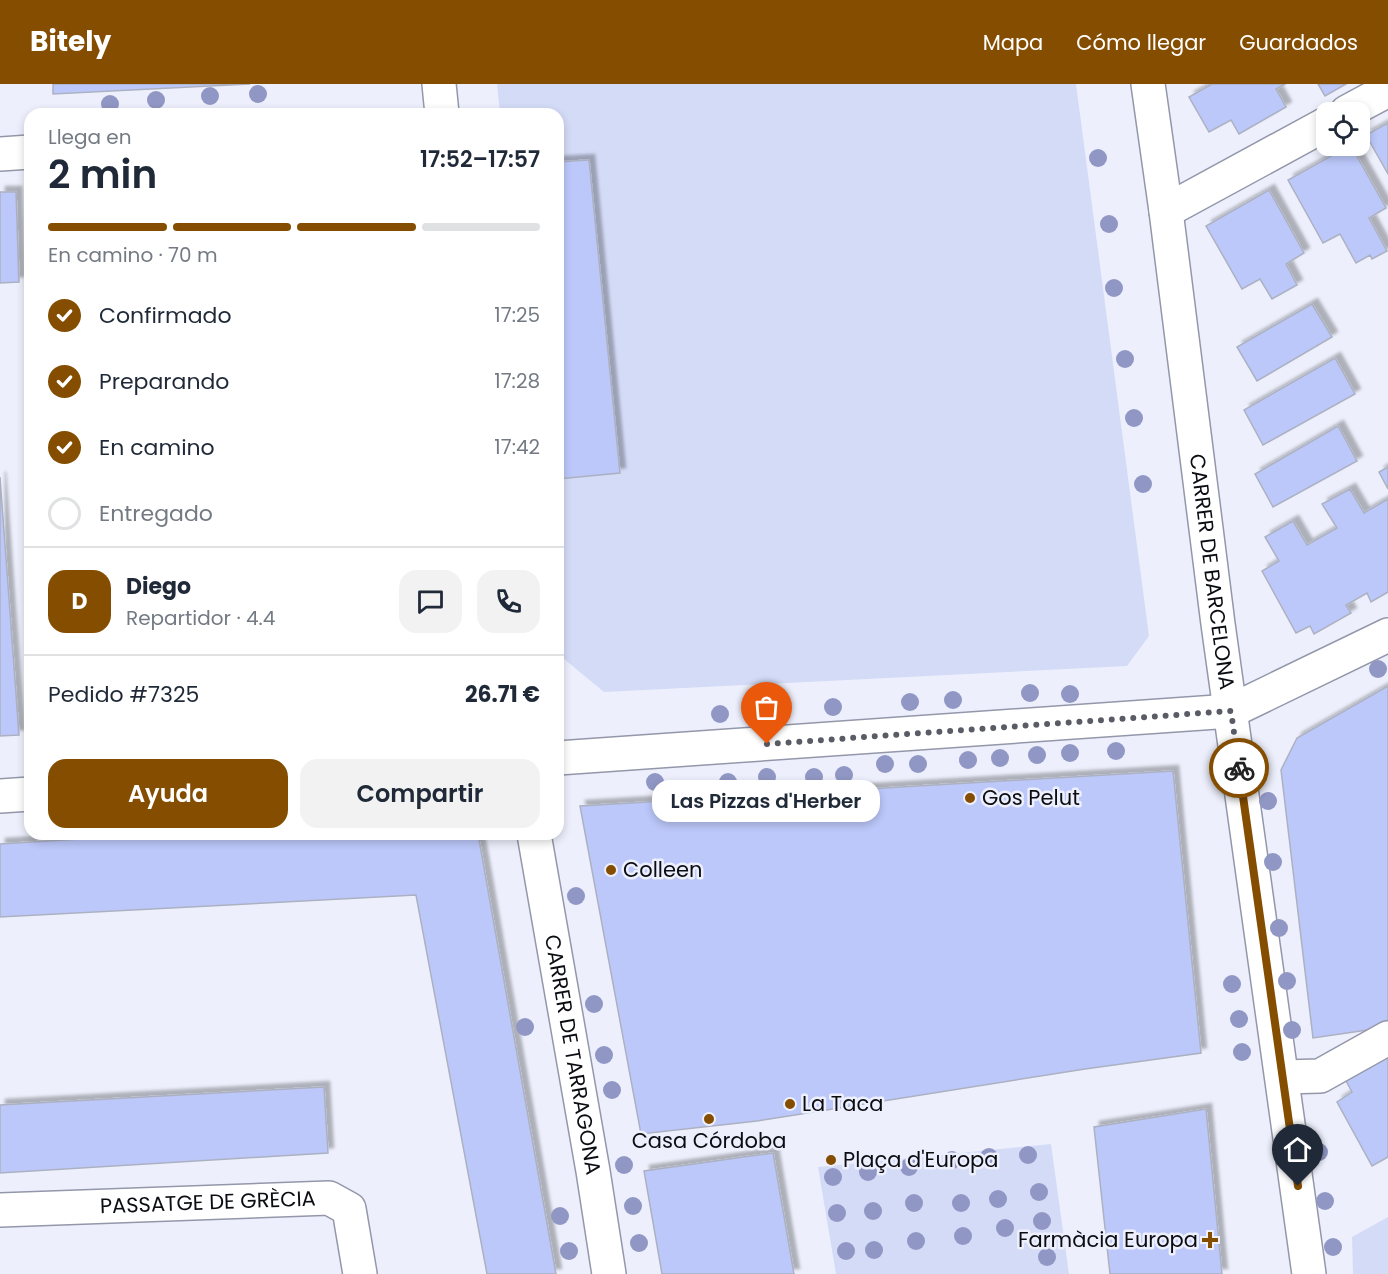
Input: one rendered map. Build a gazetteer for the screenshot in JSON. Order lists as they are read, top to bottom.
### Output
{
  "streets": {
    "street": ["CARRER DE BARCELONA", "CARRER DE TARRAGONA", "PASSATGE DE GRÈCIA"]
  },
  "places": {
    "other": [
      "Las Pizzas d'Herber",
      "Gos Pelut",
      "Colleen",
      "La Taca",
      "Casa Córdoba",
      "Plaça d'Europa"
    ],
    "health": ["Farmàcia Europa"]
  },
  "page": {
    "header": "Bitely",
    "nav": ["Mapa", "Cómo llegar", "Guardados"],
    "heading": ["2 min", "Llega en", "17:52–17:57"],
    "panel": [
      "Diego",
      "Repartidor · 4.4",
      "Pedido #7325",
      "26.71 €"
    ],
    "bar": "En camino · 70 m",
    "list": [
      ["Confirmado", "17:25"],
      ["Preparando", "17:28"],
      ["En camino", "17:42"],
      "Entregado"
    ],
    "round": "D",
    "buttons": ["Ayuda", "Compartir"],
    "bubble": "Las Pizzas d'Herber"
  }
}
